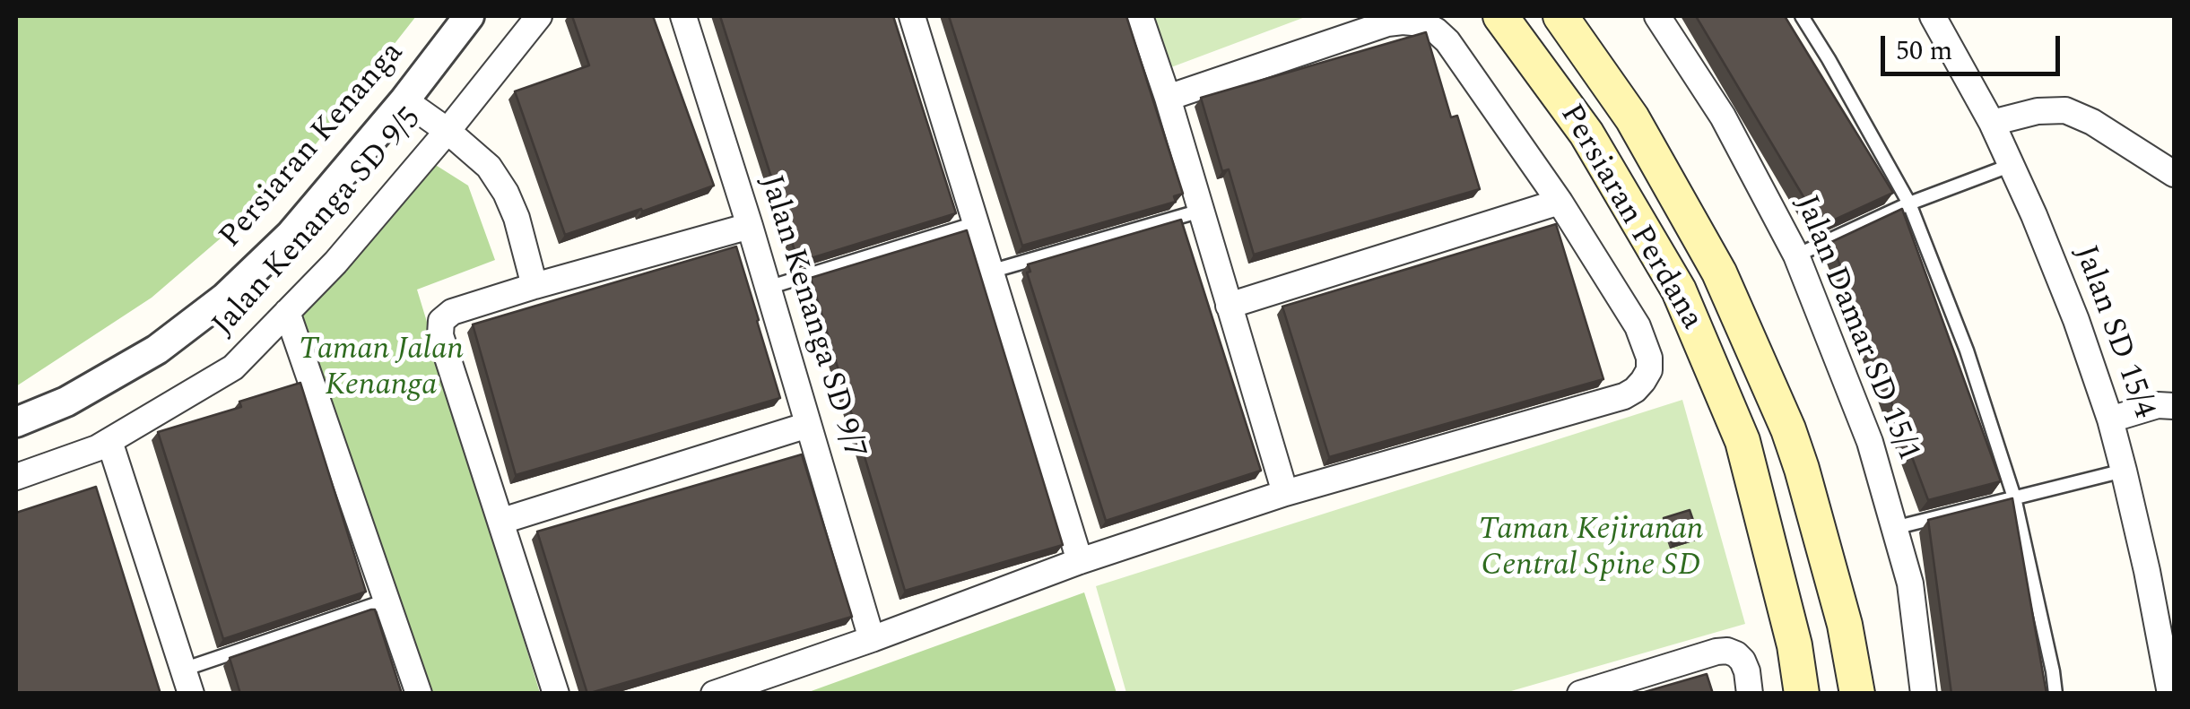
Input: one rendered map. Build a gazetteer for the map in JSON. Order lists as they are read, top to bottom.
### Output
{
  "streets": {
    "main road": ["Persiaran Perdana"],
    "street": [
      "Persiaran Kenanga",
      "Jalan Kenanga SD 9/5",
      "Jalan Kenanga SD 9/7",
      "Jalan Damar SD 15/1",
      "Jalan SD 15/4"
    ]
  },
  "parks": ["Taman Jalan Kenanga", "Taman Kejiranan Central Spine SD"],
  "scale_bar": "50 m"
}
